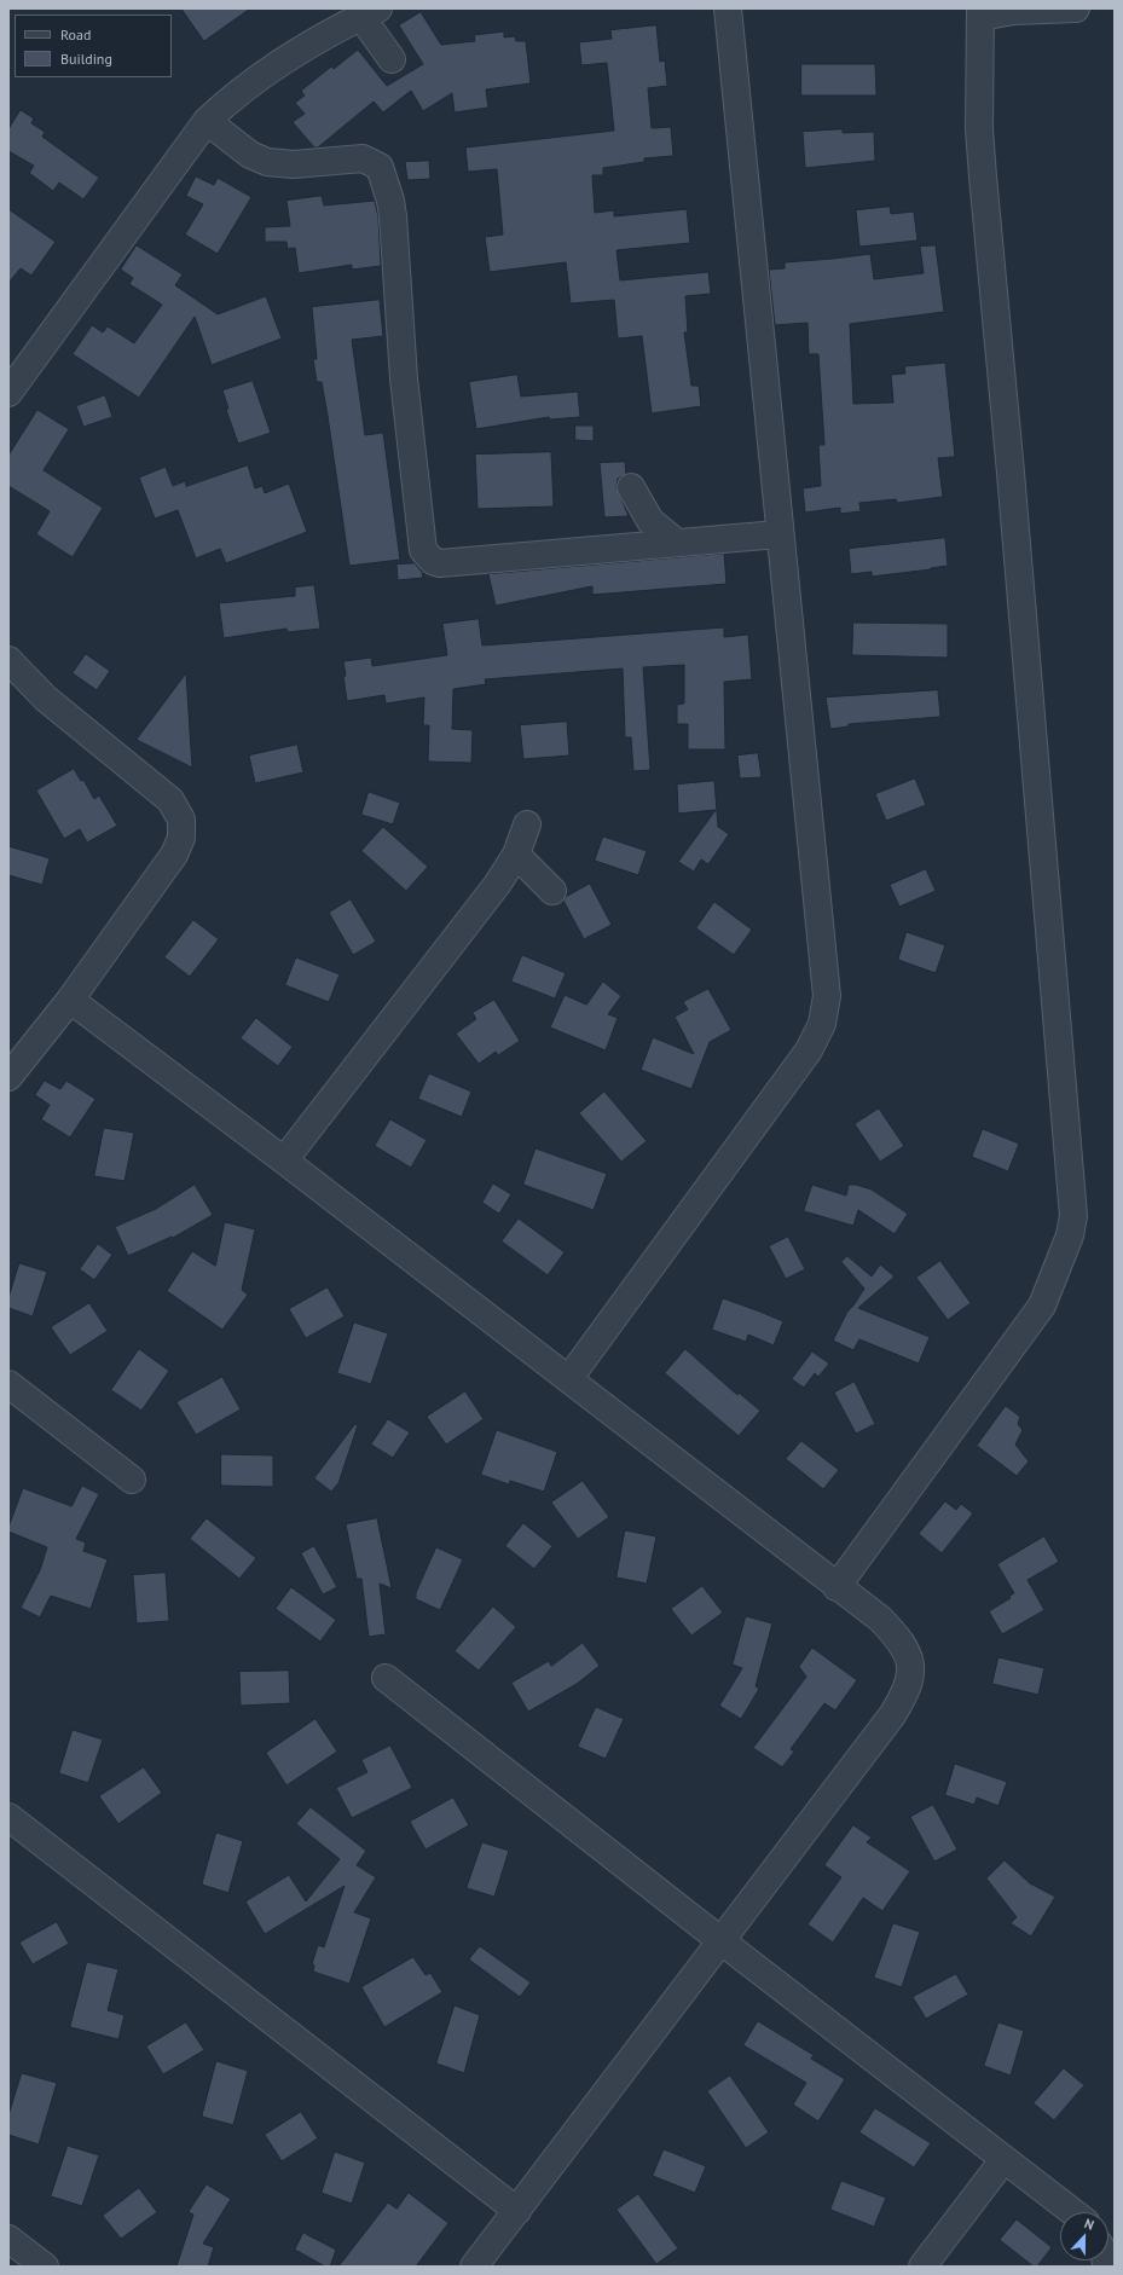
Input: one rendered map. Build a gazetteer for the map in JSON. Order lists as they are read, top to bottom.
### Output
{
  "legend": ["Road", "Building"],
  "north": "top"
}
